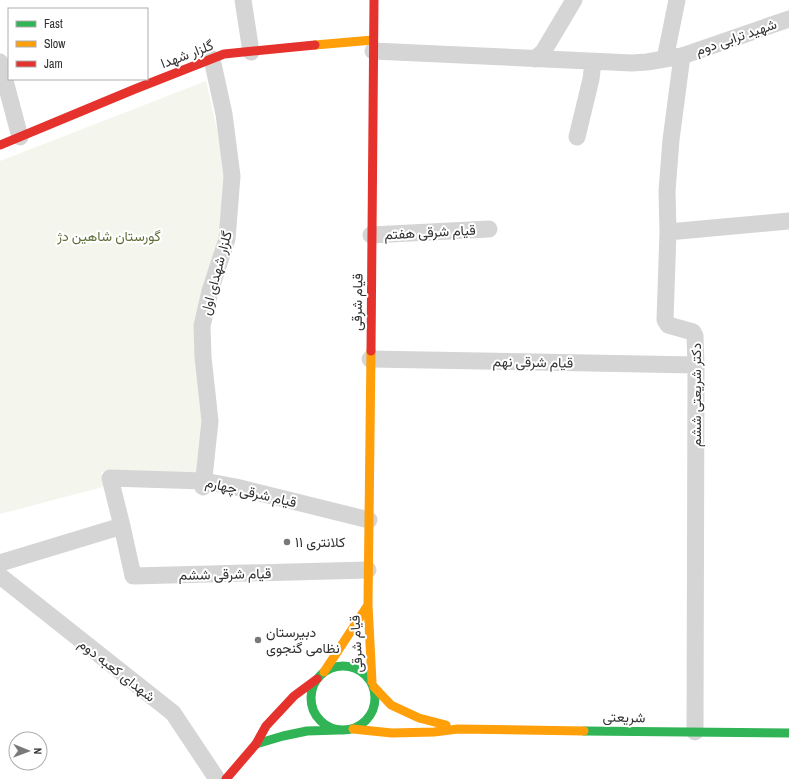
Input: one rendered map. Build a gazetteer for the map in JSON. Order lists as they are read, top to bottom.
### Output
{
  "streets": {
    "main road": ["گلزار شهدا", "قیام شرقی", "شریعتی"],
    "street": [
      "شهید ترابی دوم",
      "قیام شرقی هفتم",
      "گلزار شهدای اول",
      "قیام شرقی نهم",
      "دکتر شریعتی ششم",
      "قیام شرقی چهارم",
      "قیام شرقی ششم",
      "شهدای کعبه دوم"
    ]
  },
  "crossings": [
    ["شهید ترابی دوم", "گلزار شهدا"],
    ["شهید ترابی دوم", "قیام شرقی"],
    ["شهید ترابی دوم", "دکتر شریعتی ششم"],
    ["گلزار شهدا", "گلزار شهدای اول"],
    ["گلزار شهدا", "قیام شرقی"],
    ["قیام شرقی هفتم", "قیام شرقی"],
    ["گلزار شهدای اول", "قیام شرقی چهارم"],
    ["قیام شرقی", "قیام شرقی نهم"],
    ["قیام شرقی", "قیام شرقی چهارم"],
    ["قیام شرقی", "قیام شرقی ششم"],
    ["قیام شرقی", "شریعتی"],
    ["قیام شرقی نهم", "دکتر شریعتی ششم"],
    ["دکتر شریعتی ششم", "شریعتی"],
    ["قیام شرقی چهارم", "قیام شرقی ششم"]
  ],
  "parks": ["گورستان شاهین دژ"],
  "places": ["کلانتری ۱۱", "دبیرستان نظامی گنجوی"],
  "legend": ["Fast", "Slow", "Jam"],
  "north": "right"
}
